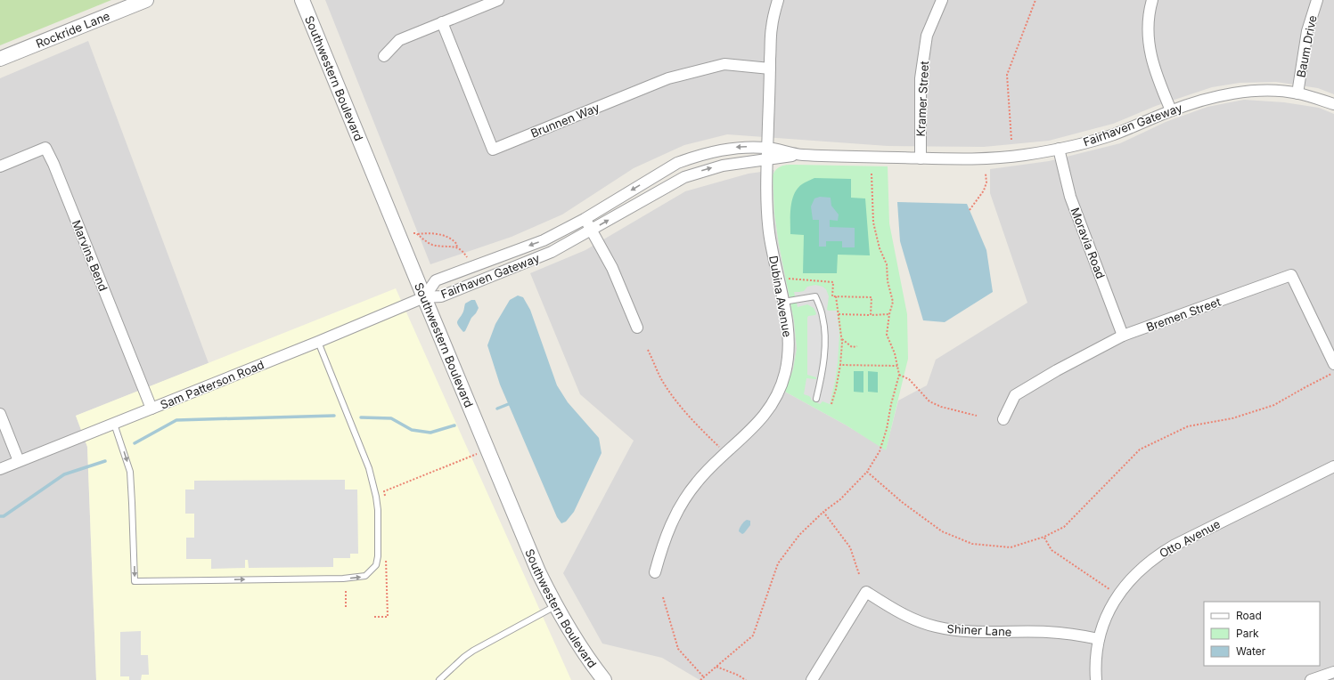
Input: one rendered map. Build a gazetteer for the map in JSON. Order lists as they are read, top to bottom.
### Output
{
  "streets": {
    "street": [
      "Rockride Lane",
      "Baum Drive",
      "Southwestern Boulevard",
      "Kramer Street",
      "Brunnen Way",
      "Fairhaven Gateway",
      "Moravia Road",
      "Marvins Bend",
      "Dubina Avenue",
      "Bremen Street",
      "Sam Patterson Road",
      "Otto Avenue",
      "Shiner Lane"
    ]
  },
  "crossings": [
    ["Baum Drive", "Fairhaven Gateway"],
    ["Southwestern Boulevard", "Fairhaven Gateway"],
    ["Southwestern Boulevard", "Sam Patterson Road"],
    ["Kramer Street", "Fairhaven Gateway"],
    ["Brunnen Way", "Dubina Avenue"],
    ["Fairhaven Gateway", "Moravia Road"],
    ["Fairhaven Gateway", "Dubina Avenue"],
    ["Fairhaven Gateway", "Sam Patterson Road"],
    ["Moravia Road", "Bremen Street"],
    ["Marvins Bend", "Sam Patterson Road"],
    ["Otto Avenue", "Shiner Lane"]
  ],
  "legend": ["Road", "Park", "Water"]
}
